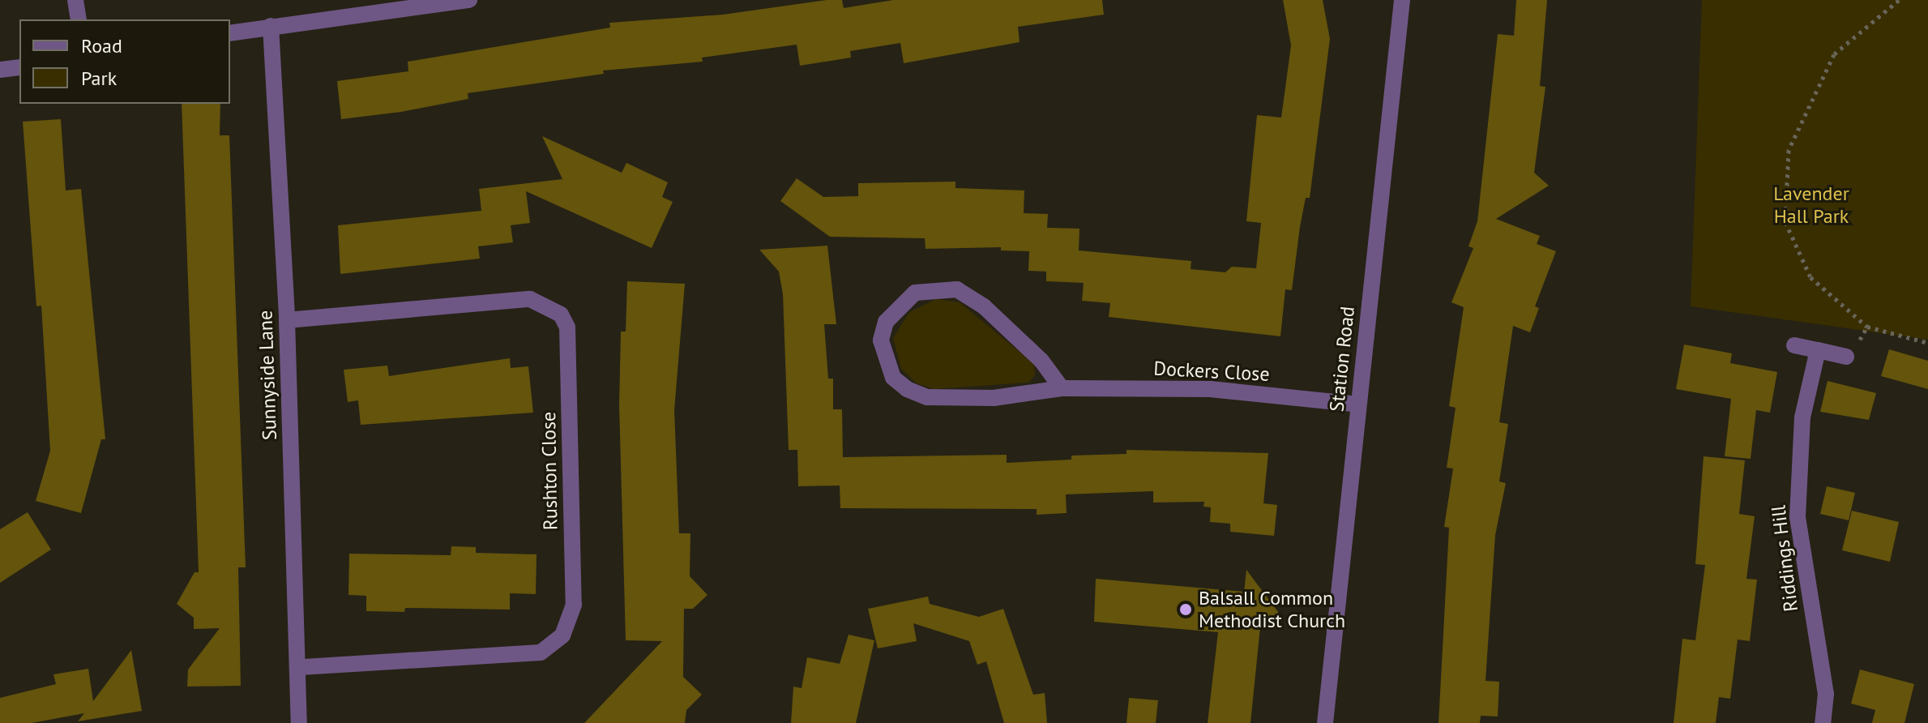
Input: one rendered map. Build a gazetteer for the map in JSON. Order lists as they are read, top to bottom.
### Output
{
  "streets": {
    "street": [
      "Station Road",
      "Dockers Close",
      "Sunnyside Lane",
      "Rushton Close",
      "Riddings Hill"
    ]
  },
  "crossings": [
    ["Station Road", "Dockers Close"],
    ["Sunnyside Lane", "Rushton Close"]
  ],
  "parks": ["Lavender Hall Park"],
  "places": ["Balsall Common Methodist Church"],
  "legend": ["Road", "Park"]
}
